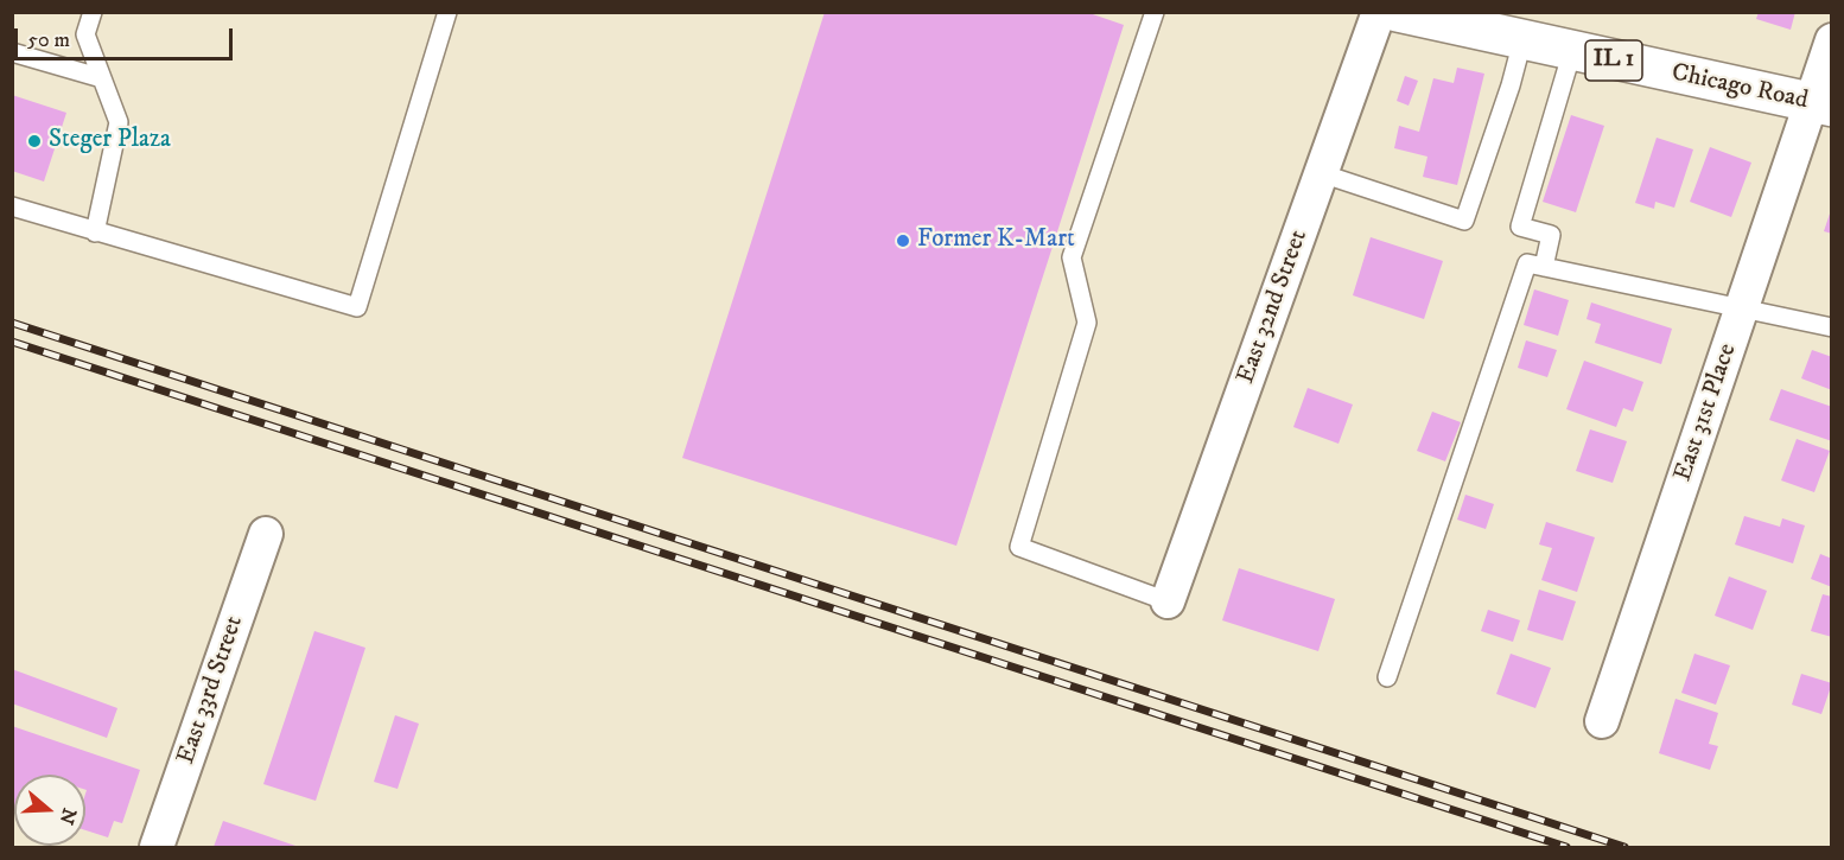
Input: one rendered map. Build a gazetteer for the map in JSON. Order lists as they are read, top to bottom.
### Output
{
  "streets": {
    "main road": ["IL 1", "Chicago Road"],
    "street": ["East 32nd Street", "East 31st Place", "East 33rd Street"]
  },
  "crossings": [
    ["Chicago Road", "East 31st Place"]
  ],
  "places": ["Steger Plaza", "Former K-Mart"],
  "scale_bar": "50 m",
  "north": "right"
}
